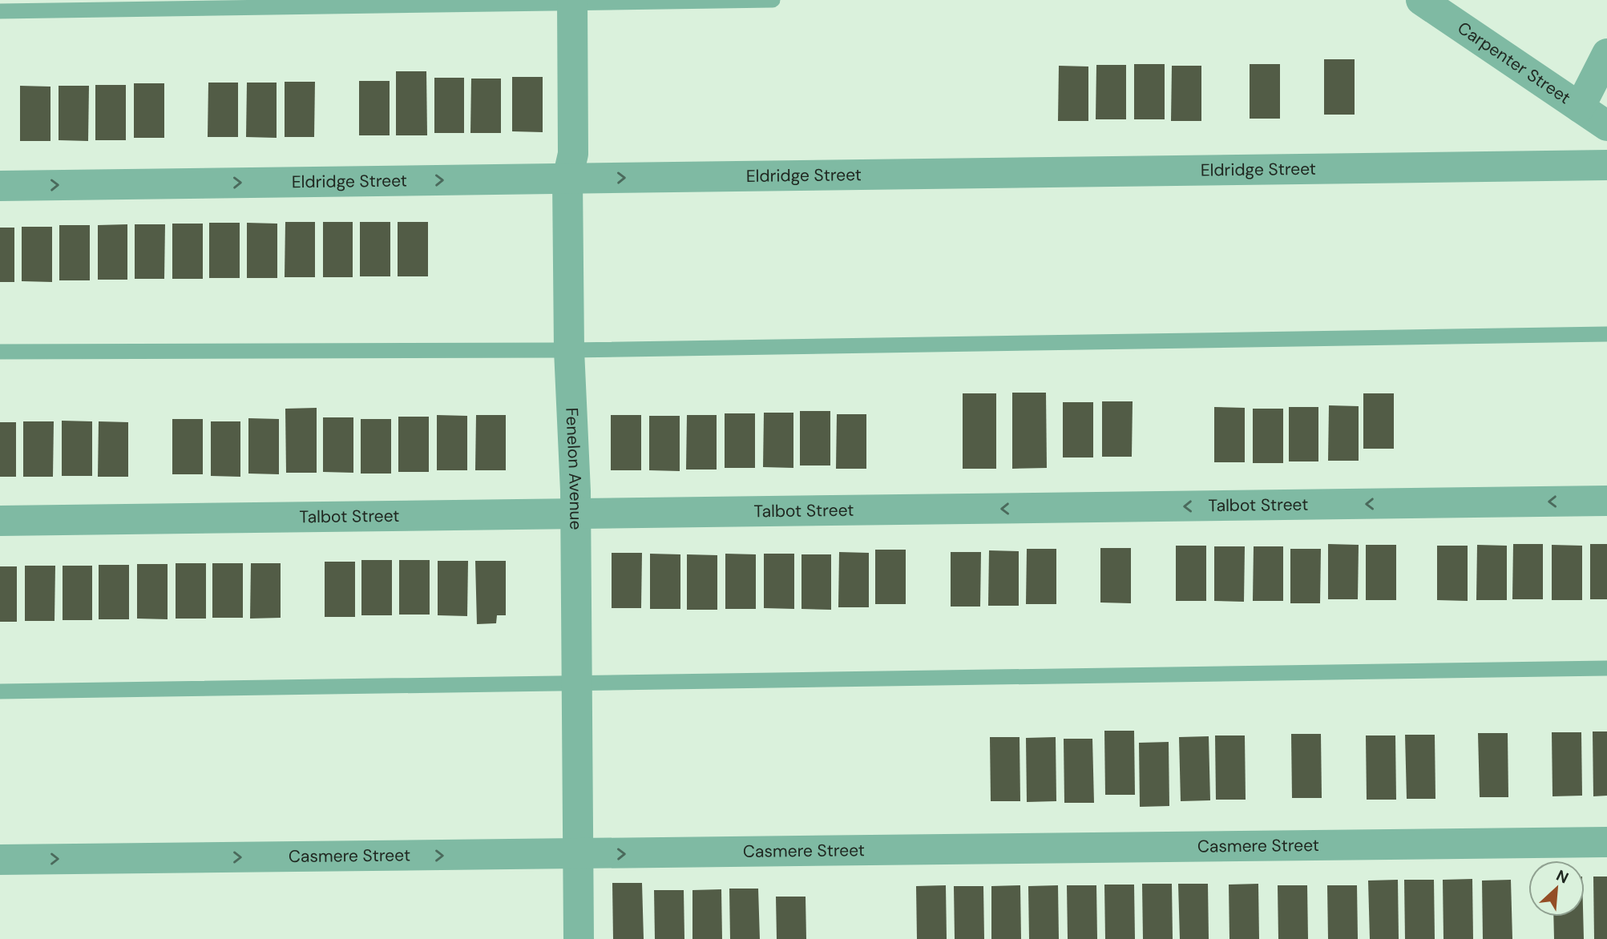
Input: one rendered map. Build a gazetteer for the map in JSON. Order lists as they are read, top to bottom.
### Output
{
  "streets": {
    "street": [
      "Carpenter Street",
      "Eldridge Street",
      "Fenelon Avenue",
      "Talbot Street",
      "Casmere Street"
    ]
  },
  "crossings": [
    ["Eldridge Street", "Fenelon Avenue"],
    ["Fenelon Avenue", "Talbot Street"],
    ["Fenelon Avenue", "Casmere Street"]
  ],
  "one_way": ["Eldridge Street", "Talbot Street", "Casmere Street"],
  "north": "top right"
}
